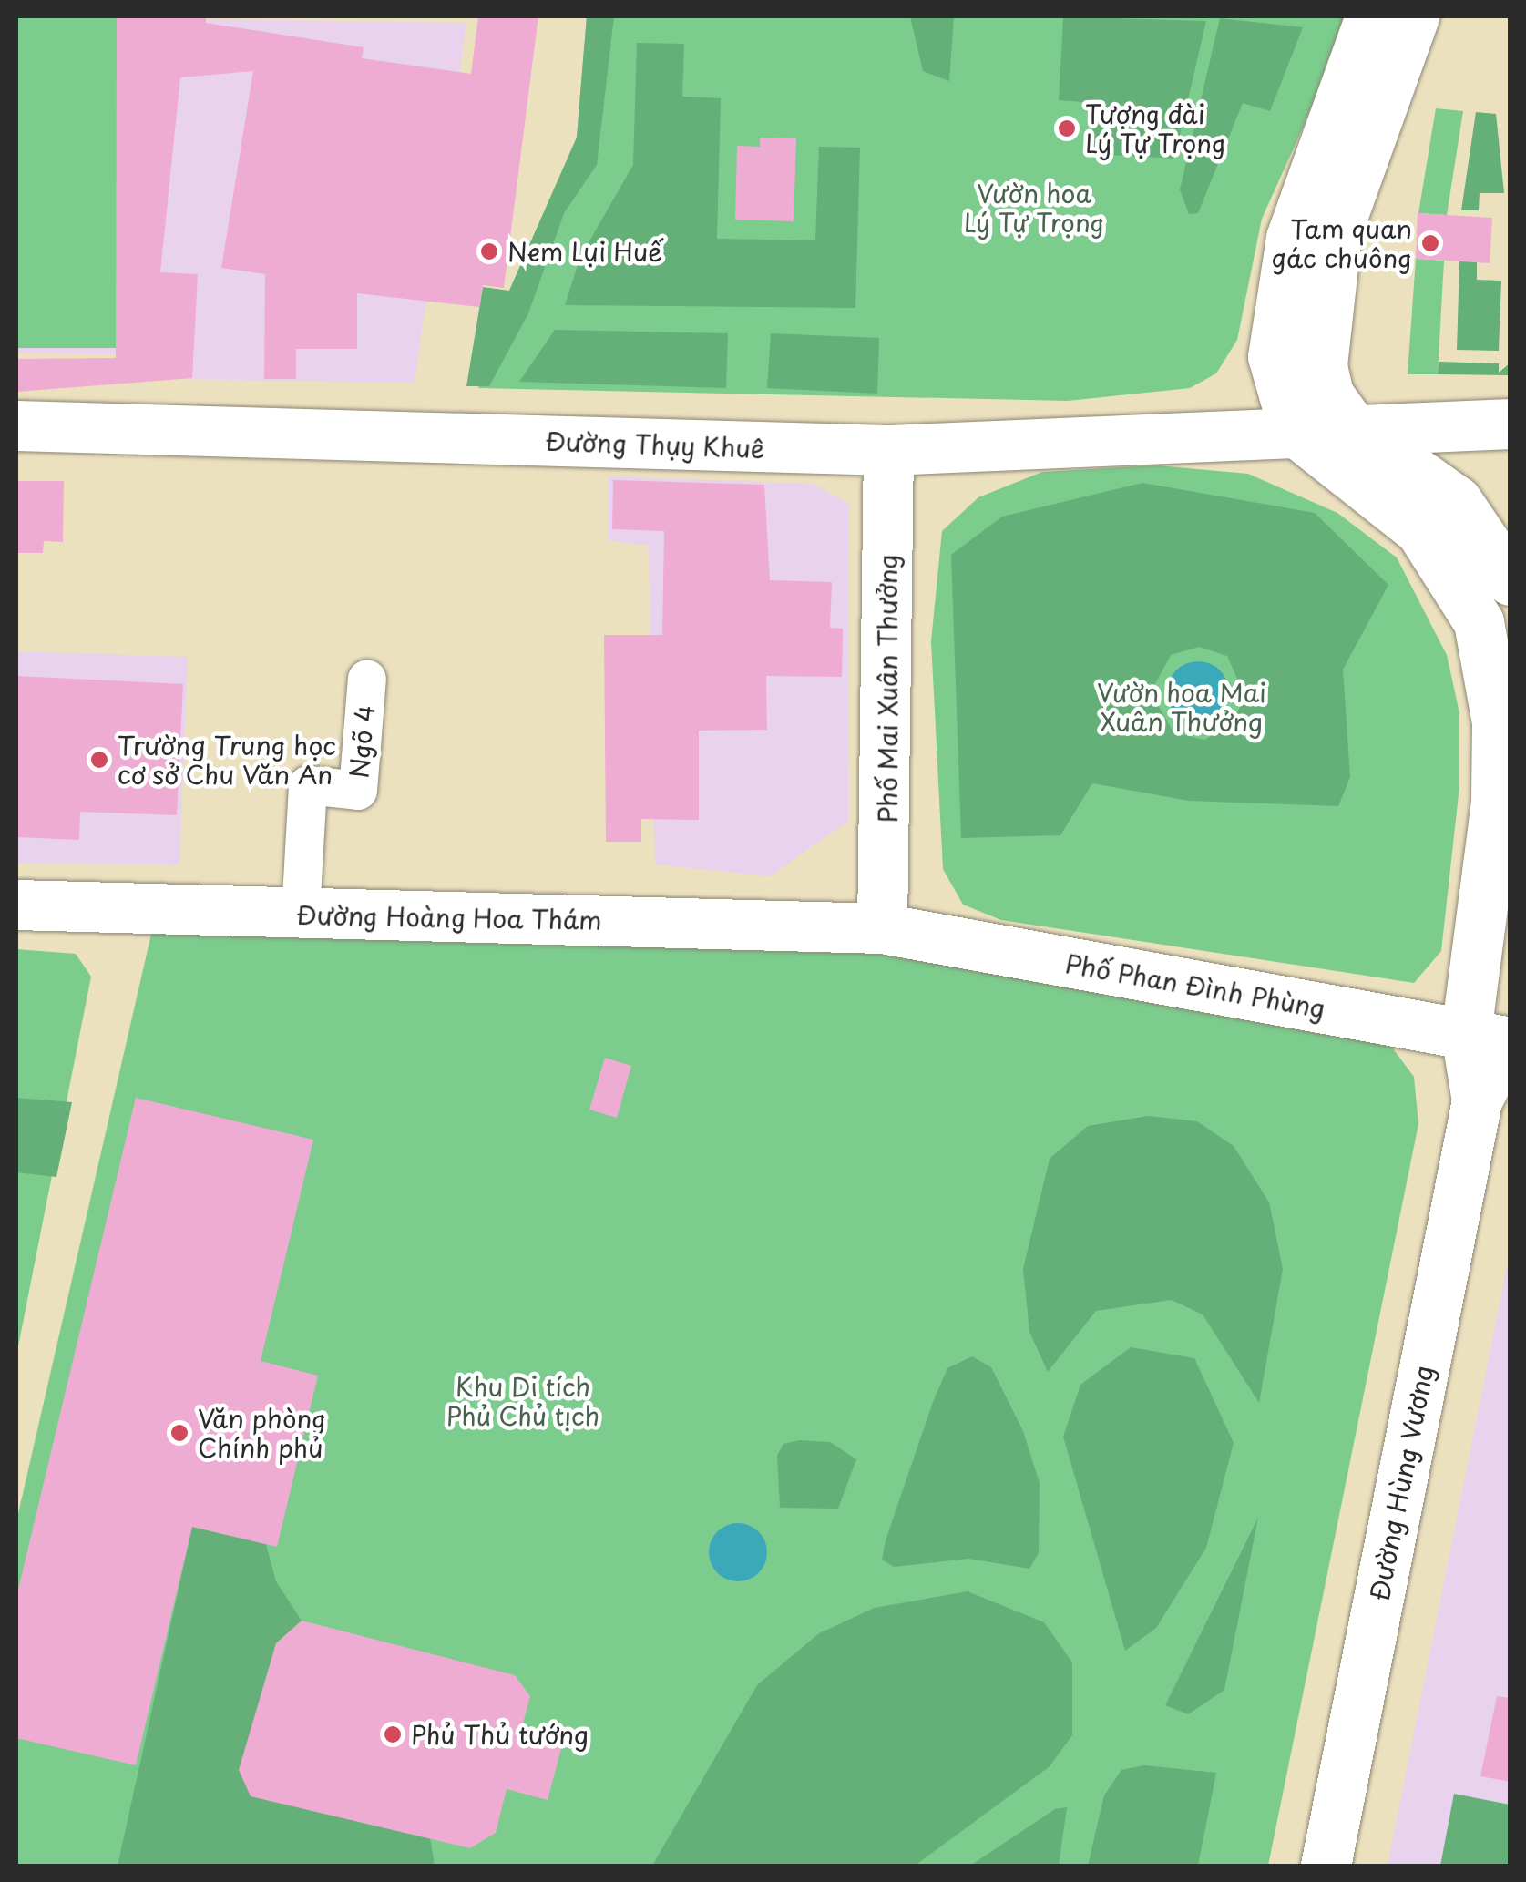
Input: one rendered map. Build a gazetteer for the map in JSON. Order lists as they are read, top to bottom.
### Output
{
  "streets": {
    "main road": [
      "Đường Thụy Khuê",
      "Phố Mai Xuân Thưởng",
      "Đường Hoàng Hoa Thám",
      "Phố Phan Đình Phùng",
      "Đường Hùng Vương"
    ],
    "street": ["Ngõ 4"]
  },
  "crossings": [
    ["Đường Thụy Khuê", "Phố Mai Xuân Thưởng"],
    ["Đường Thụy Khuê", "Đường Hùng Vương"],
    ["Phố Mai Xuân Thưởng", "Đường Hoàng Hoa Thám"],
    ["Phố Mai Xuân Thưởng", "Phố Phan Đình Phùng"],
    ["Ngõ 4", "Đường Hoàng Hoa Thám"],
    ["Đường Hoàng Hoa Thám", "Phố Phan Đình Phùng"],
    ["Phố Phan Đình Phùng", "Đường Hùng Vương"]
  ],
  "parks": ["Vườn hoa Lý Tự Trọng", "Vườn hoa Mai Xuân Thưởng", "Khu Di tích Phủ Chủ tịch"],
  "places": [
    "Tượng đài Lý Tự Trọng",
    "Tam quan gác chuông",
    "Nem Lụi Huế",
    "Trường Trung học cơ sở Chu Văn An",
    "Văn phòng Chính phủ",
    "Phủ Thủ tướng"
  ]
}
